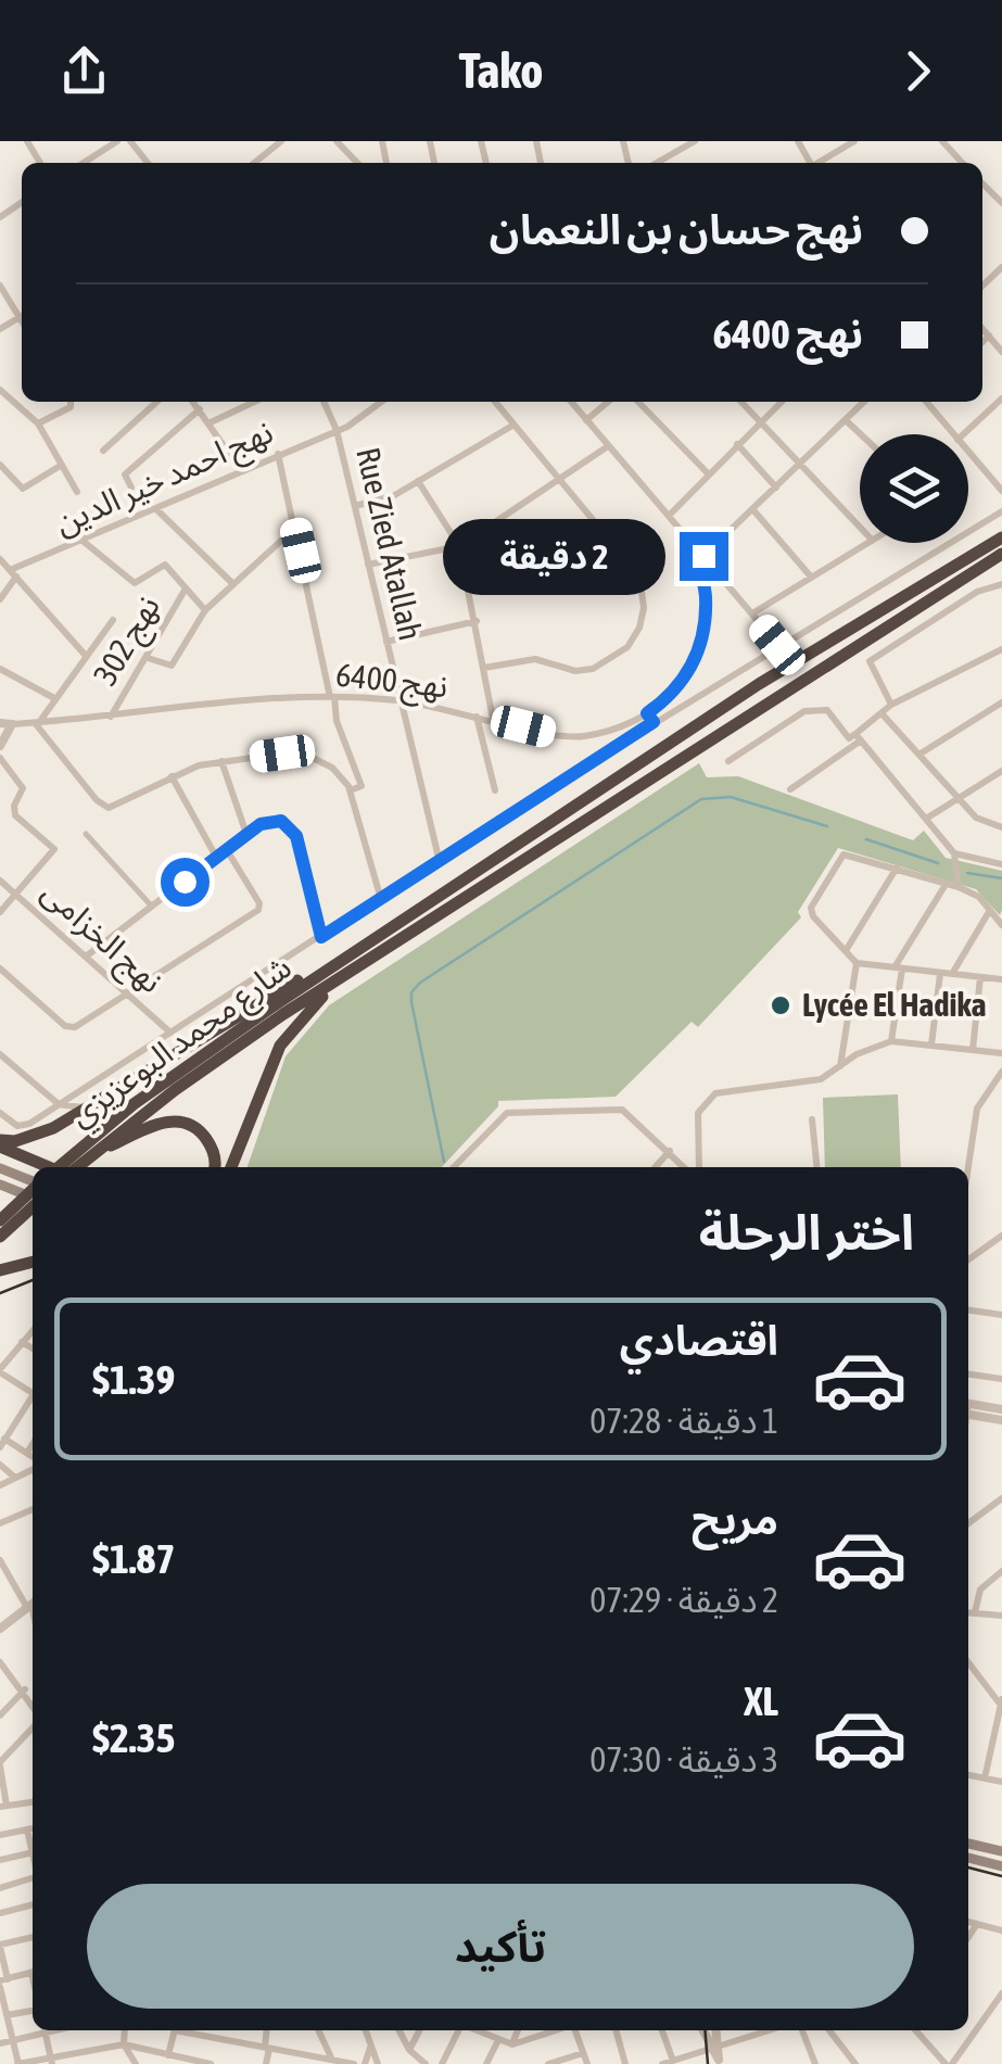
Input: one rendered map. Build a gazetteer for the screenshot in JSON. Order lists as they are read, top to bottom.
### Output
{
  "streets": {
    "highway": ["شارع محمد البوعزيزي"],
    "street": [
      "نهج احمد خير الدين",
      "Rue Zied Atallah",
      "نهج 302",
      "نهج 6400",
      "نهج الخزامى"
    ]
  },
  "crossings": [
    ["نهج احمد خير الدين", "Rue Zied Atallah"],
    ["Rue Zied Atallah", "نهج 6400"],
    ["نهج 302", "نهج 6400"]
  ],
  "places": ["Lycée El Hadika"],
  "page": {
    "header": "Tako",
    "banner": ["نهج حسان بن النعمان", "نهج 6400"],
    "bubble": "2 دقيقة",
    "heading": "اختر الرحلة",
    "list": [
      {
        "name": "اقتصادي",
        "note": "1 دقيقة · 07:28",
        "value": "$1.39"
      },
      {
        "name": "مريح",
        "note": "2 دقيقة · 07:29",
        "value": "$1.87"
      },
      {
        "name": "XL",
        "note": "3 دقيقة · 07:30",
        "value": "$2.35"
      }
    ],
    "buttons": "تأكيد"
  }
}
